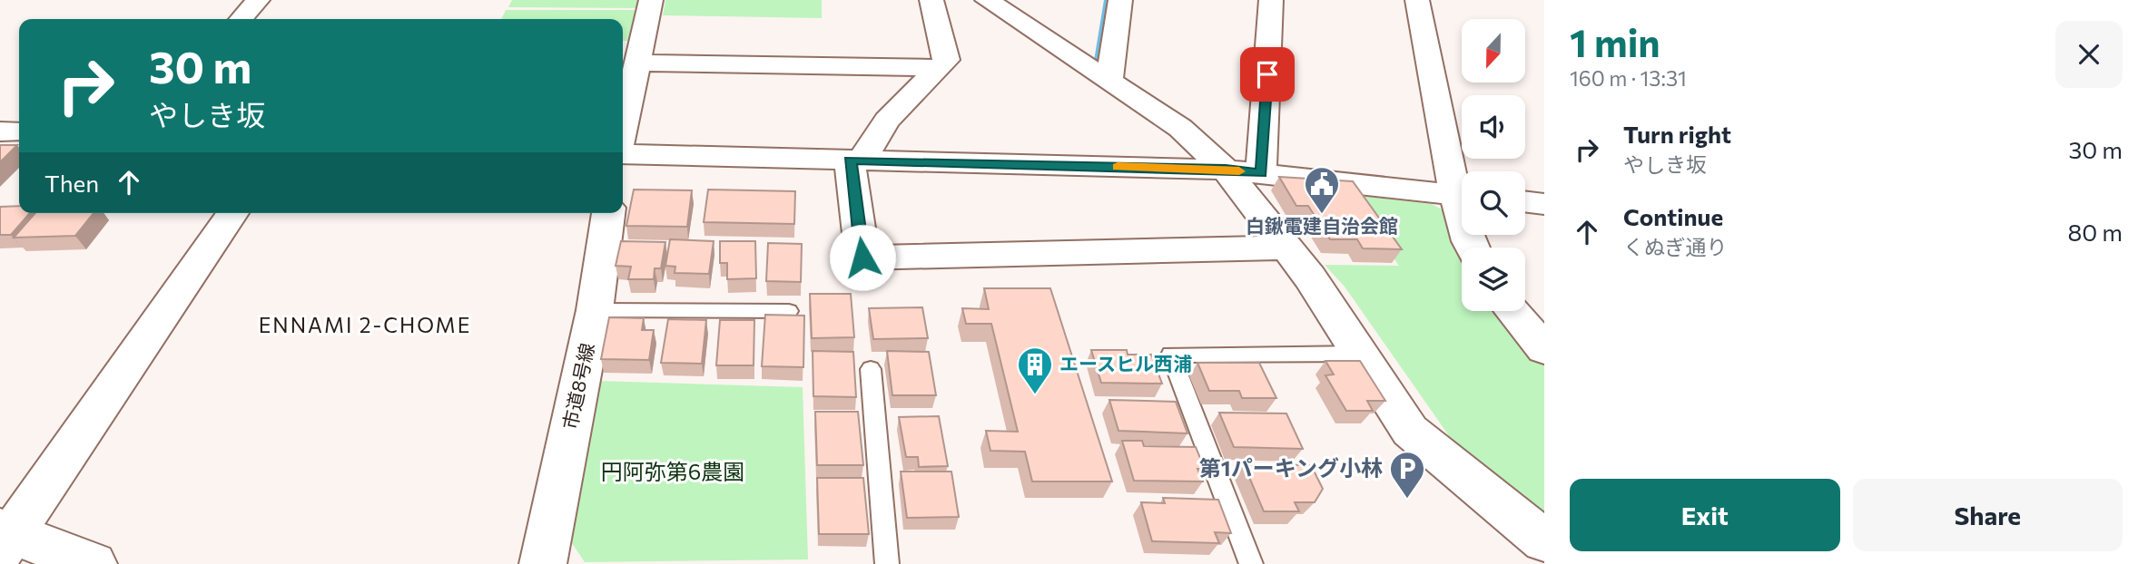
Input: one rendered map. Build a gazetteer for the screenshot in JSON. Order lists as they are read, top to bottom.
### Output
{
  "streets": {
    "street": ["市道8号線"]
  },
  "districts": ["ENNAMI 2-CHOME"],
  "parks": ["円阿弥第6農園"],
  "places": {
    "public building": ["白鍬電建自治会館"],
    "building": ["エースヒル西浦"],
    "parking": ["第1パーキング小林"]
  },
  "north": "bottom",
  "page": {
    "heading": ["1 min", "160 m · 13:31"],
    "turn": ["30 m", "やしき坂"],
    "list": [
      {
        "name": "Turn right",
        "note": "やしき坂",
        "value": "30 m"
      },
      {
        "name": "Continue",
        "note": "くぬぎ通り",
        "value": "80 m"
      }
    ],
    "then": "Then",
    "buttons": ["Exit", "Share"]
  }
}
